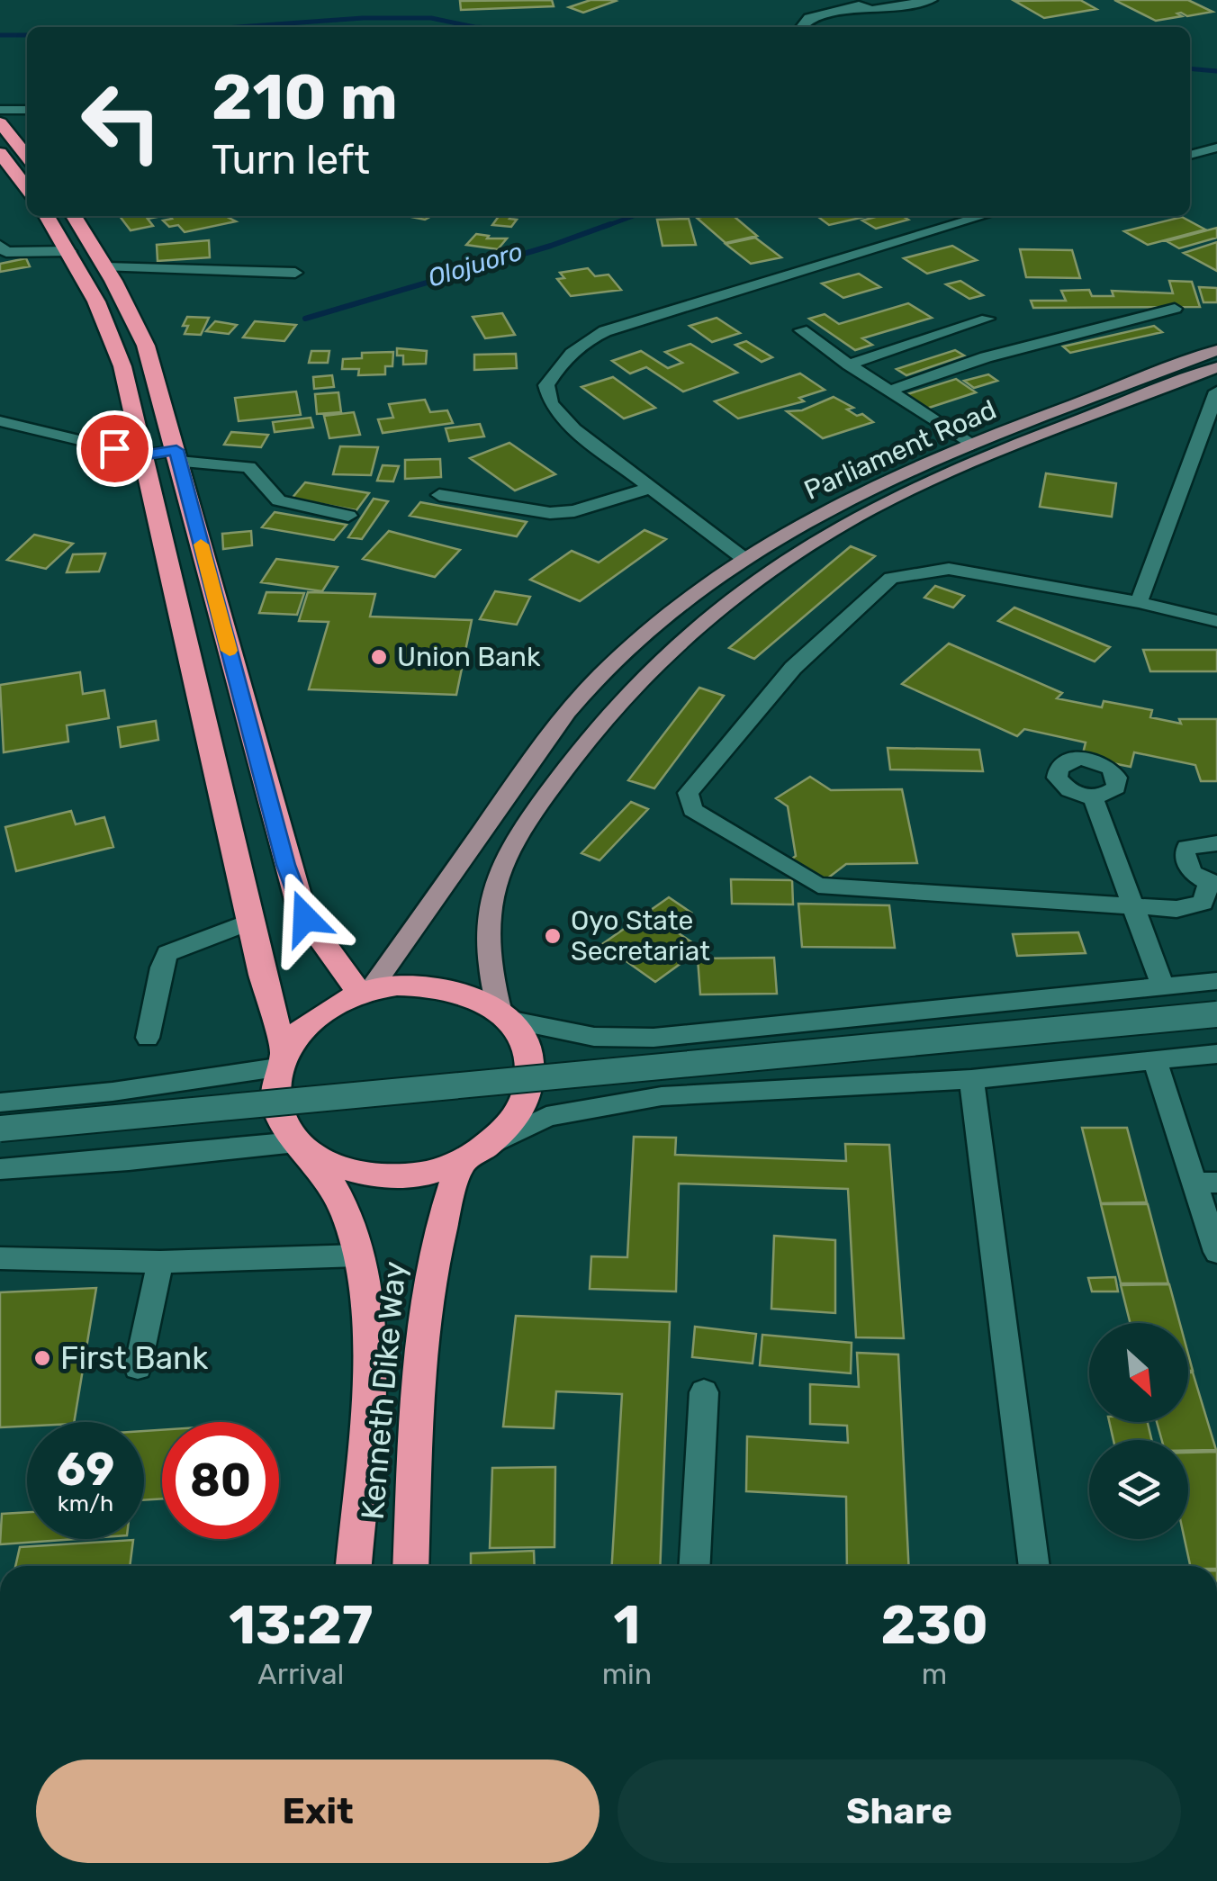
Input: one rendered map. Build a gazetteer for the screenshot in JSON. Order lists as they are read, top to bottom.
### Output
{
  "streets": {
    "highway": ["Kenneth Dike Way"],
    "main road": ["Parliament Road"]
  },
  "crossings": [
    ["Parliament Road", "Kenneth Dike Way"]
  ],
  "water": ["Olojuoro"],
  "places": ["Union Bank", "Oyo State Secretariat", "First Bank"],
  "north": "bottom right",
  "page": {
    "turn": ["210 m", "Turn left"],
    "speed": "69 km/h",
    "limit": "80",
    "eta": [
      "13:27",
      "Arrival",
      "1",
      "min",
      "230",
      "m"
    ],
    "buttons": ["Exit", "Share"]
  }
}
